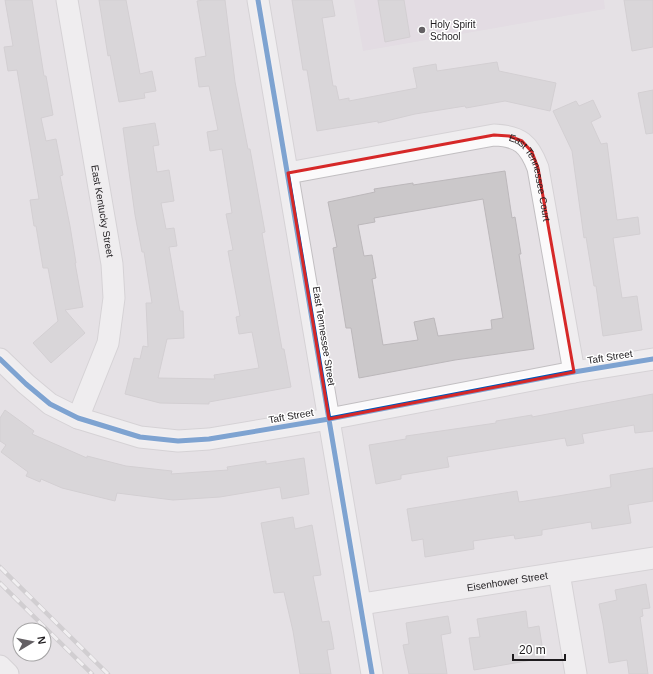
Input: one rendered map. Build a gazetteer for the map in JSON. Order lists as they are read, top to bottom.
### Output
{
  "streets": {
    "street": [
      "East Tennessee Court",
      "East Kentucky Street",
      "East Tennessee Street",
      "Taft Street",
      "Eisenhower Street"
    ]
  },
  "crossings": [
    ["East Tennessee Court", "East Tennessee Street"],
    ["East Tennessee Court", "Taft Street"],
    ["East Kentucky Street", "Taft Street"],
    ["East Tennessee Street", "Taft Street"],
    ["East Tennessee Street", "Eisenhower Street"]
  ],
  "places": ["Holy Spirit School"],
  "scale_bar": "20 m",
  "north": "right"
}
